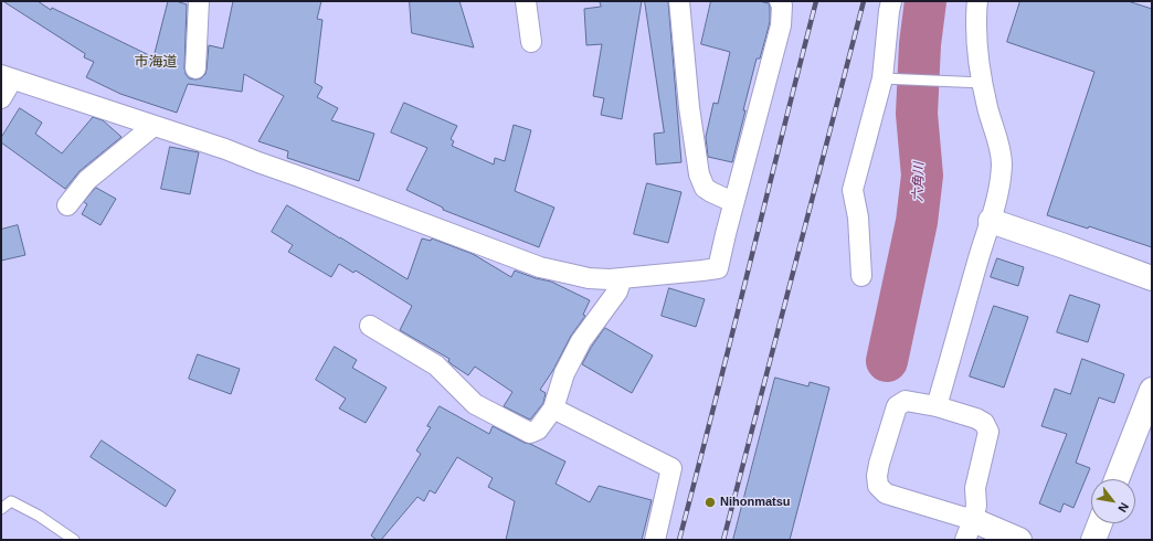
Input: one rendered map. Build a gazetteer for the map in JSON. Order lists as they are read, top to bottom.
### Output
{
  "districts": ["市海道"],
  "water": ["六角川"],
  "places": ["Nihonmatsu"],
  "north": "bottom right"
}
